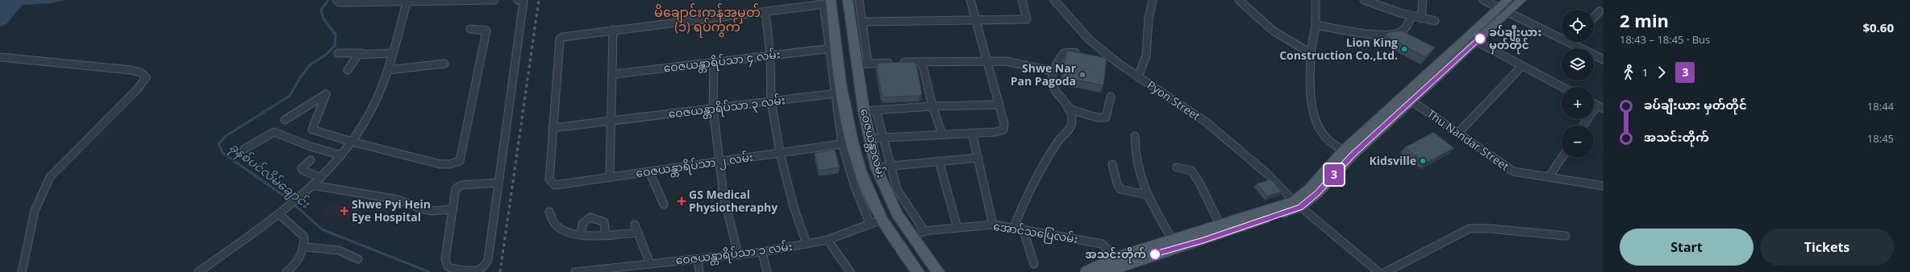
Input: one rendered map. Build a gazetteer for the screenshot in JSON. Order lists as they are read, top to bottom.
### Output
{
  "streets": {
    "main road": ["ဝေဇယန္တာလမ်း"],
    "street": [
      "ဝေဇယန္တာရိပ်သာ ၄ လမ်း",
      "Pyon Street",
      "ဝေဇယန္တာရိပ်သာ ၃ လမ်း",
      "Thu Nandar Street",
      "ဝေဇယန္တာရိပ်သာ ၂ လမ်း",
      "အောင်သပြေလမ်း",
      "ဝေဇယန္တာရိပ်သာ ၁ လမ်း"
    ]
  },
  "crossings": [
    ["ဝေဇယန္တာရိပ်သာ ၄ လမ်း", "ဝေဇယန္တာလမ်း"],
    ["ဝေဇယန္တာရိပ်သာ ၃ လမ်း", "ဝေဇယန္တာလမ်း"],
    ["ဝေဇယန္တာရိပ်သာ ၃ လမ်း", "ဝေဇယန္တာရိပ်သာ ၂ လမ်း"],
    ["ဝေဇယန္တာလမ်း", "ဝေဇယန္တာရိပ်သာ ၂ လမ်း"],
    ["ဝေဇယန္တာလမ်း", "အောင်သပြေလမ်း"],
    ["ဝေဇယန္တာလမ်း", "ဝေဇယန္တာရိပ်သာ ၁ လမ်း"]
  ],
  "districts": ["မိချောင်းကန်အမှတ် (၁) ရပ်ကွက်"],
  "water": ["ခုနစ်ပင်လိမ်ချောင်း"],
  "places": {
    "other": [
      "ခပ်ချီးယား မှတ်တိုင်",
      "Lion King Construction Co.,Ltd.",
      "Shwe Nar Pan Pagoda",
      "Kidsville",
      "အသင်းတိုက်"
    ],
    "health": ["GS Medical Physiotheraphy", "Shwe Pyi Hein Eye Hospital"]
  },
  "lines": ["bus line 3"],
  "page": {
    "on_map": "3",
    "heading": ["2 min", "18:43 – 18:45 · Bus", "$0.60"],
    "map_buttons": ["+", "−"],
    "legs": ["1", "3"],
    "list": [
      {
        "name": "ခပ်ချီးယား မှတ်တိုင်",
        "value": "18:44"
      },
      {
        "name": "အသင်းတိုက်",
        "value": "18:45"
      }
    ],
    "buttons": ["Start", "Tickets"]
  }
}
